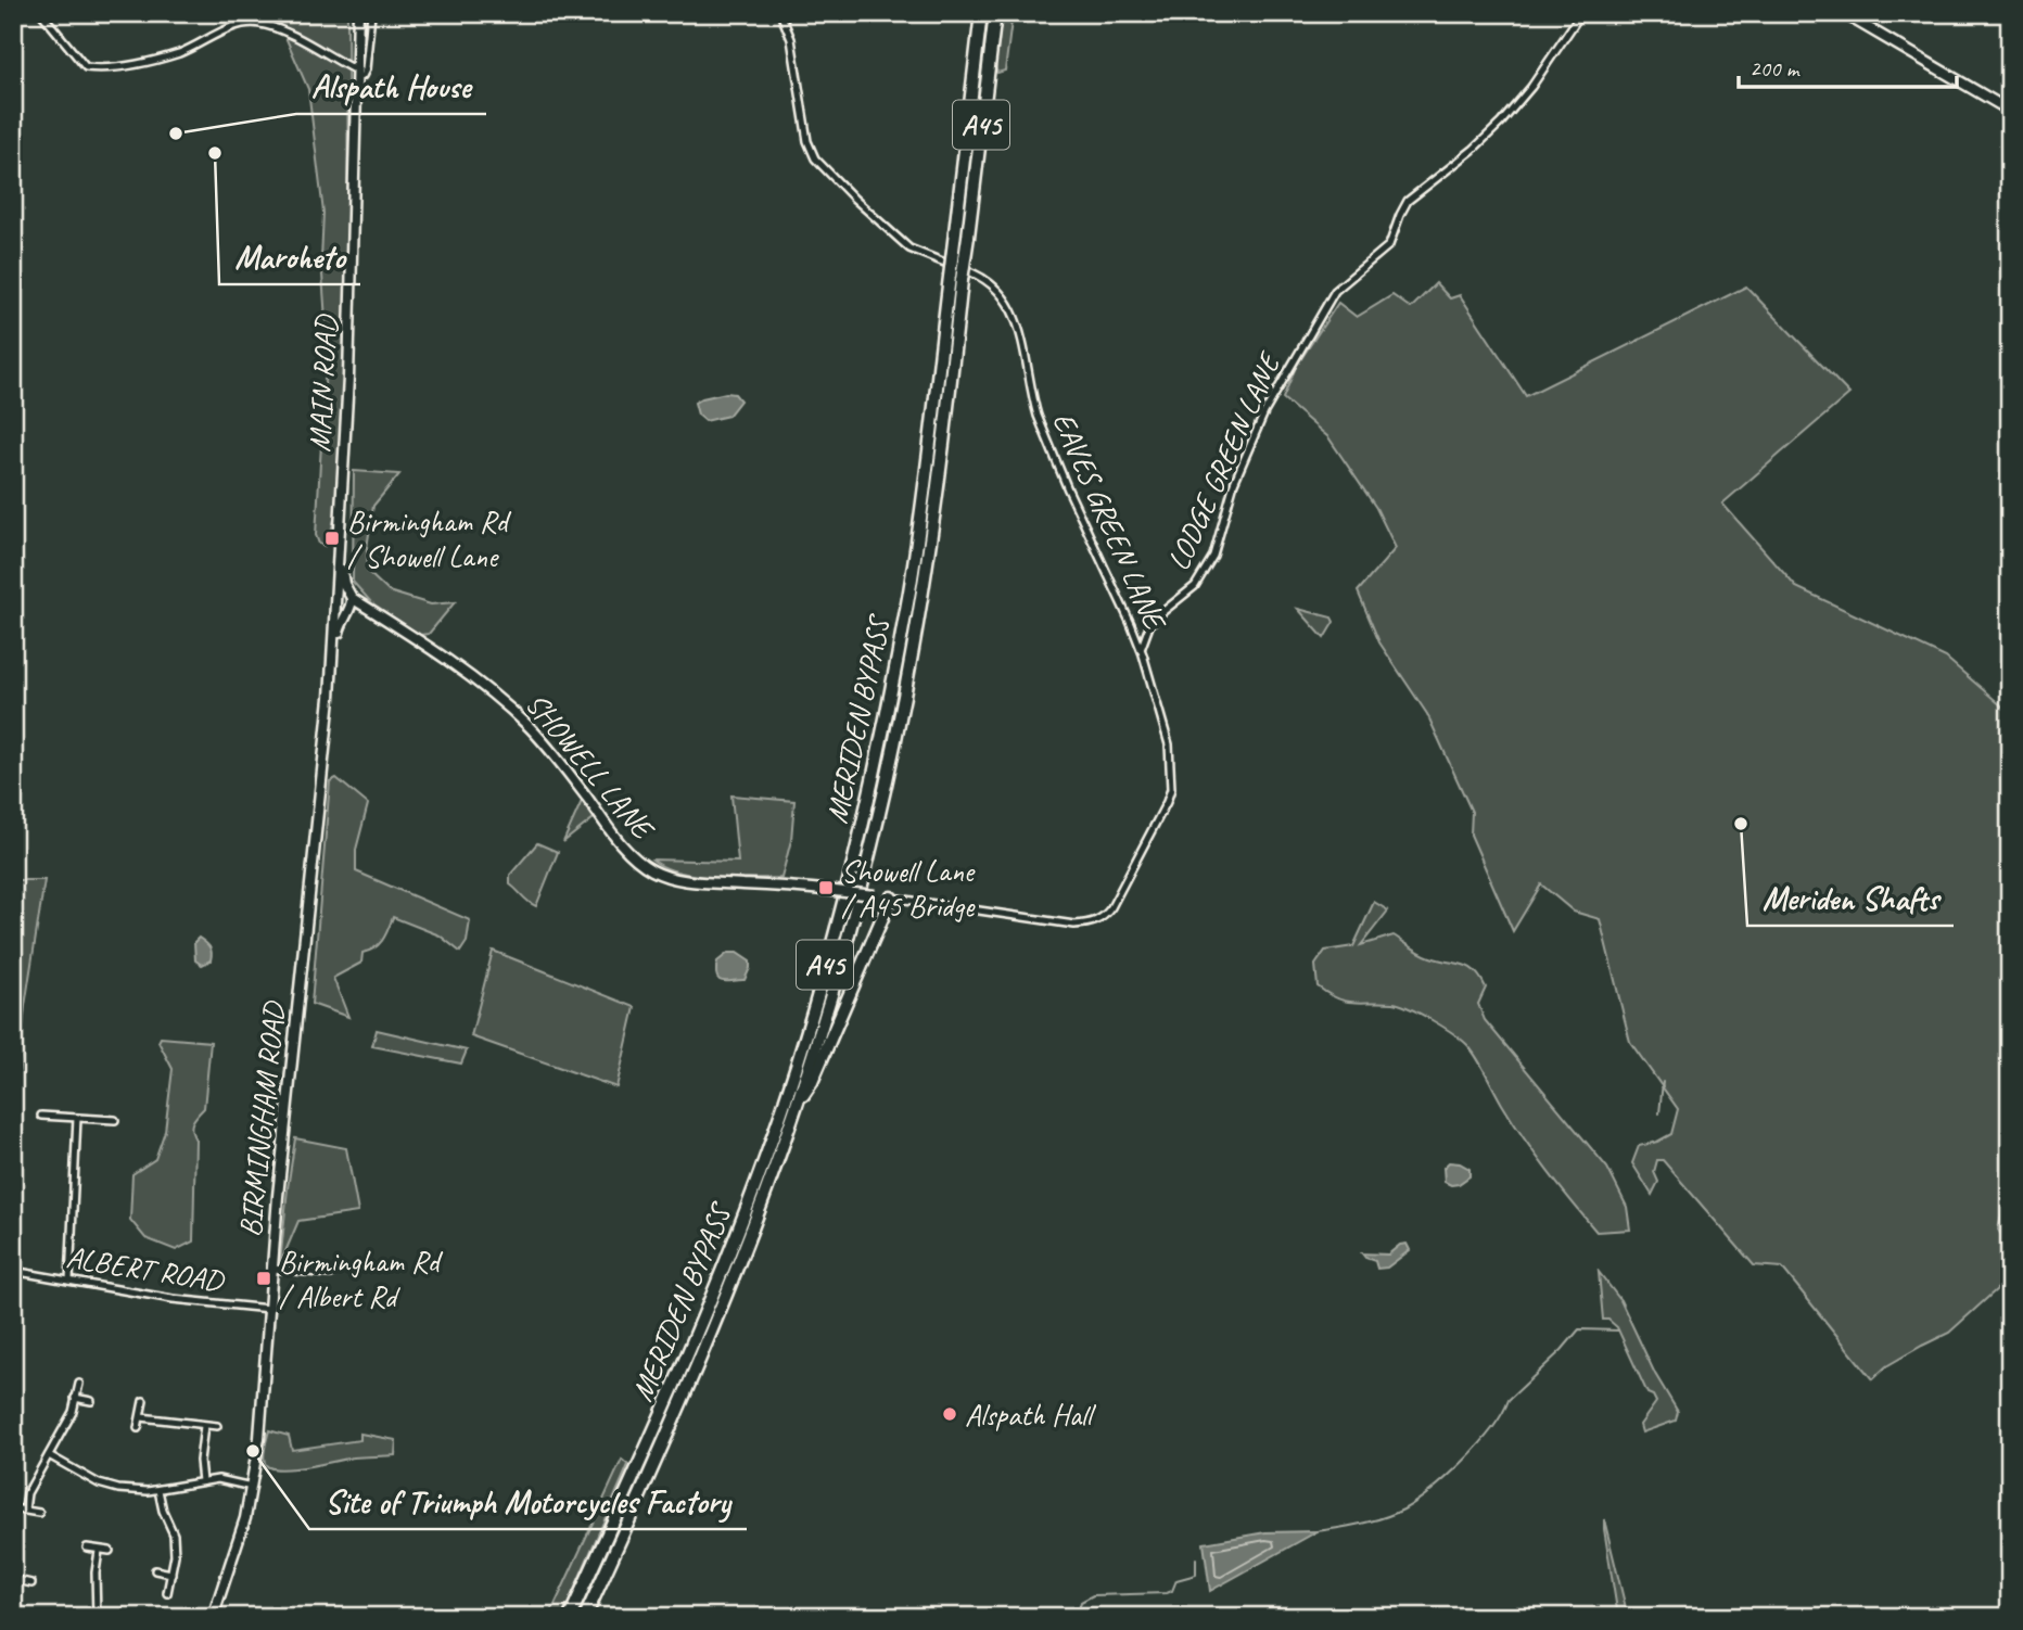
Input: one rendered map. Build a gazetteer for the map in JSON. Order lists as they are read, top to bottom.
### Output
{
  "streets": {
    "highway": ["A45", "MERIDEN BYPASS"],
    "main road": ["MAIN ROAD", "SHOWELL LANE", "BIRMINGHAM ROAD"],
    "street": ["LODGE GREEN LANE", "EAVES GREEN LANE", "ALBERT ROAD"]
  },
  "crossings": [
    ["MAIN ROAD", "SHOWELL LANE"],
    ["MAIN ROAD", "BIRMINGHAM ROAD"],
    ["EAVES GREEN LANE", "SHOWELL LANE"],
    ["SHOWELL LANE", "BIRMINGHAM ROAD"],
    ["BIRMINGHAM ROAD", "ALBERT ROAD"]
  ],
  "places": {
    "other": [
      "Alspath House",
      "Maroheto",
      "Meriden Shafts",
      "Alspath Hall",
      "Site of Triumph Motorcycles Factory"
    ],
    "transit": ["Birmingham Rd / Showell Lane", "Showell Lane / A45 Bridge", "Birmingham Rd / Albert Rd"]
  },
  "scale_bar": "200 m"
}
